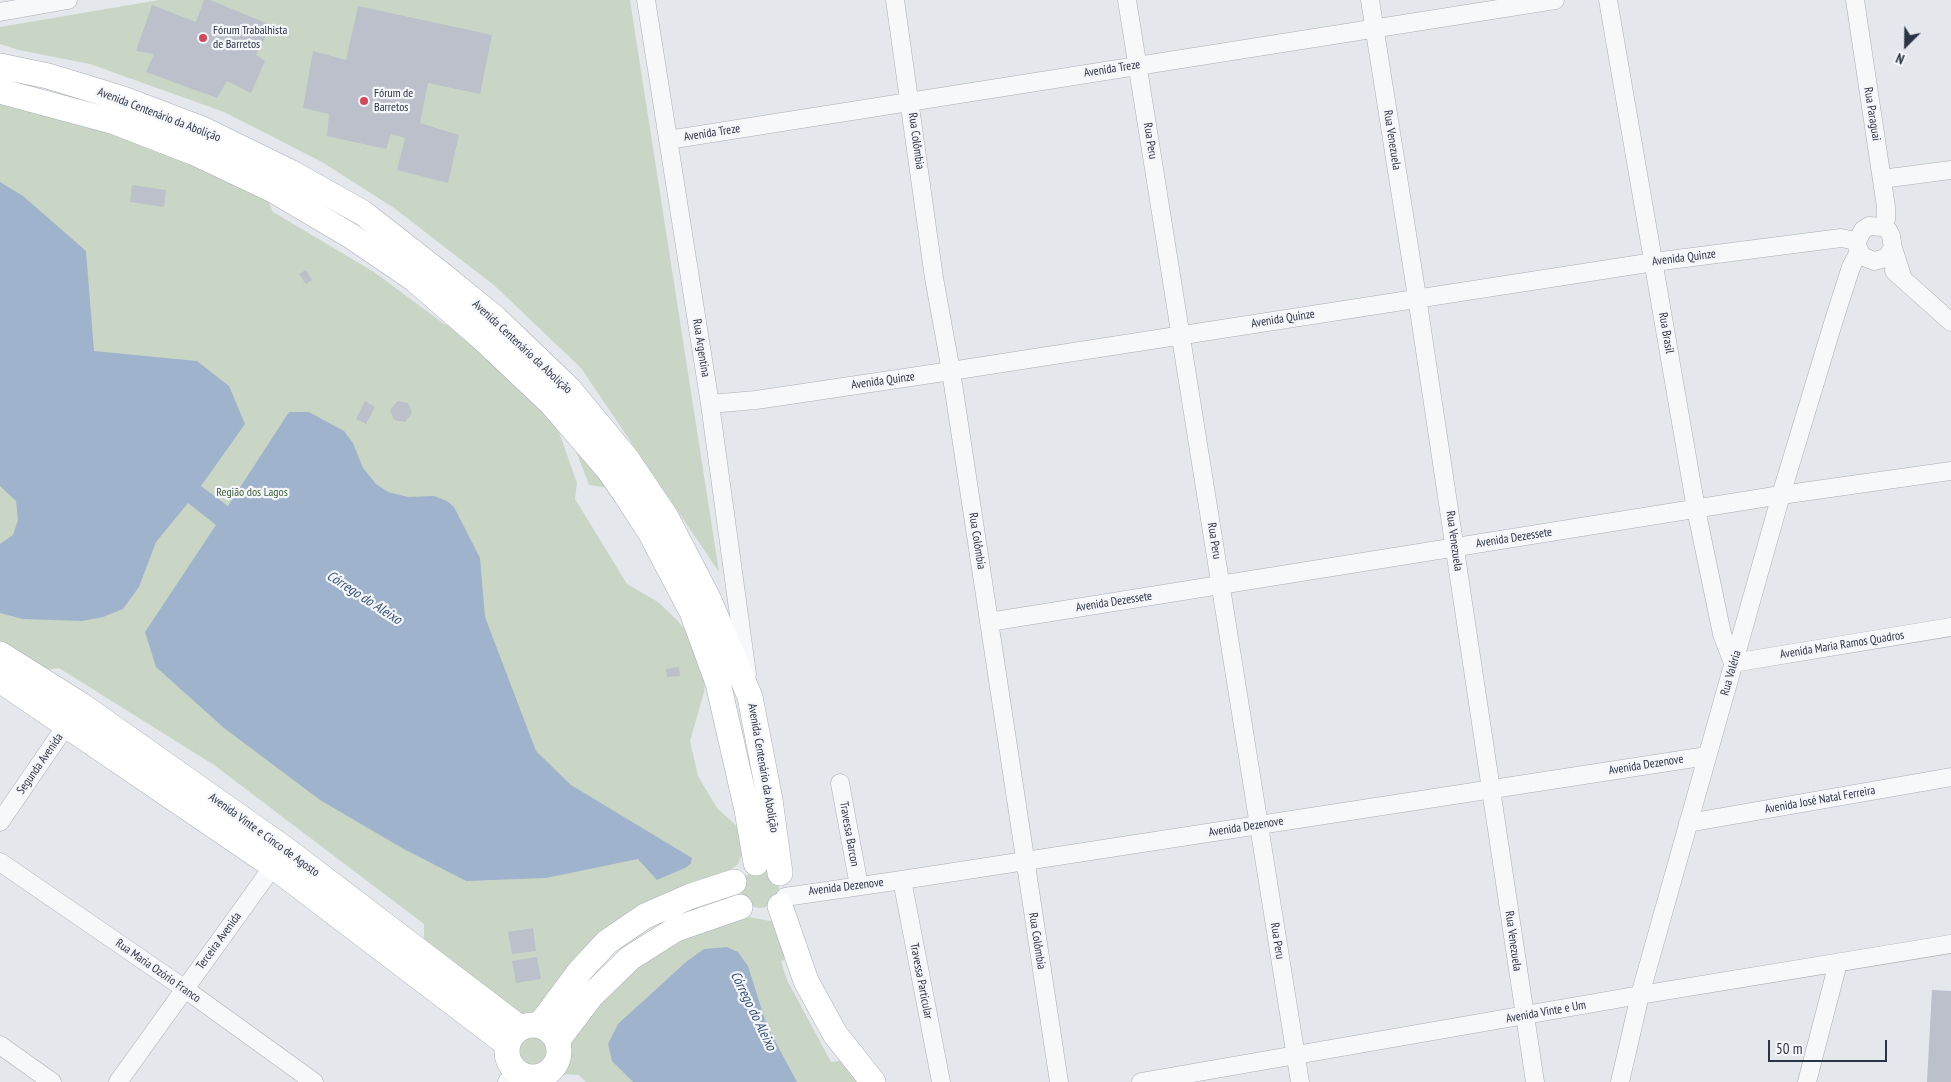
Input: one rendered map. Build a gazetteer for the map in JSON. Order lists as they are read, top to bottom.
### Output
{
  "streets": {
    "street": [
      "Avenida Treze",
      "Rua Paraguai",
      "Avenida Centenário da Abolição",
      "Rua Venezuela",
      "Rua Colômbia",
      "Rua Peru",
      "Avenida Quinze",
      "Rua Brasil",
      "Rua Argentina",
      "Avenida Dezessete",
      "Avenida Maria Ramos Quadros",
      "Rua Valéria",
      "Segunda Avenida",
      "Avenida Dezenove",
      "Avenida José Natal Ferreira",
      "Travessa Barcon",
      "Avenida Vinte e Cinco de Agosto",
      "Terceira Avenida",
      "Rua Maria Ozório Franco",
      "Travessa Particular",
      "Avenida Vinte e Um"
    ]
  },
  "crossings": [
    ["Avenida Treze", "Rua Venezuela"],
    ["Avenida Treze", "Rua Colômbia"],
    ["Avenida Treze", "Rua Peru"],
    ["Avenida Treze", "Rua Argentina"],
    ["Rua Paraguai", "Avenida Quinze"],
    ["Rua Paraguai", "Rua Valéria"],
    ["Avenida Centenário da Abolição", "Rua Argentina"],
    ["Avenida Centenário da Abolição", "Avenida Dezenove"],
    ["Rua Venezuela", "Avenida Quinze"],
    ["Rua Venezuela", "Avenida Dezessete"],
    ["Rua Venezuela", "Avenida Dezenove"],
    ["Rua Venezuela", "Avenida Vinte e Um"],
    ["Rua Colômbia", "Avenida Quinze"],
    ["Rua Colômbia", "Avenida Dezessete"],
    ["Rua Colômbia", "Avenida Dezenove"],
    ["Rua Peru", "Avenida Quinze"],
    ["Rua Peru", "Avenida Dezessete"],
    ["Rua Peru", "Avenida Dezenove"],
    ["Rua Peru", "Avenida Vinte e Um"],
    ["Avenida Quinze", "Rua Brasil"],
    ["Avenida Quinze", "Rua Argentina"],
    ["Avenida Quinze", "Rua Valéria"],
    ["Rua Brasil", "Avenida Dezessete"],
    ["Rua Brasil", "Avenida Maria Ramos Quadros"],
    ["Rua Brasil", "Rua Valéria"],
    ["Avenida Dezessete", "Rua Valéria"],
    ["Avenida Maria Ramos Quadros", "Rua Valéria"],
    ["Rua Valéria", "Avenida Dezenove"],
    ["Rua Valéria", "Avenida José Natal Ferreira"],
    ["Rua Valéria", "Avenida Vinte e Um"],
    ["Segunda Avenida", "Avenida Vinte e Cinco de Agosto"],
    ["Avenida Dezenove", "Travessa Barcon"],
    ["Avenida Dezenove", "Travessa Particular"],
    ["Avenida Vinte e Cinco de Agosto", "Terceira Avenida"],
    ["Terceira Avenida", "Rua Maria Ozório Franco"]
  ],
  "water": ["Córrego do Aleixo"],
  "parks": ["Região dos Lagos"],
  "places": ["Fórum Trabalhista de Barretos", "Fórum de Barretos"],
  "scale_bar": "50 m",
  "north": "bottom left"
}
